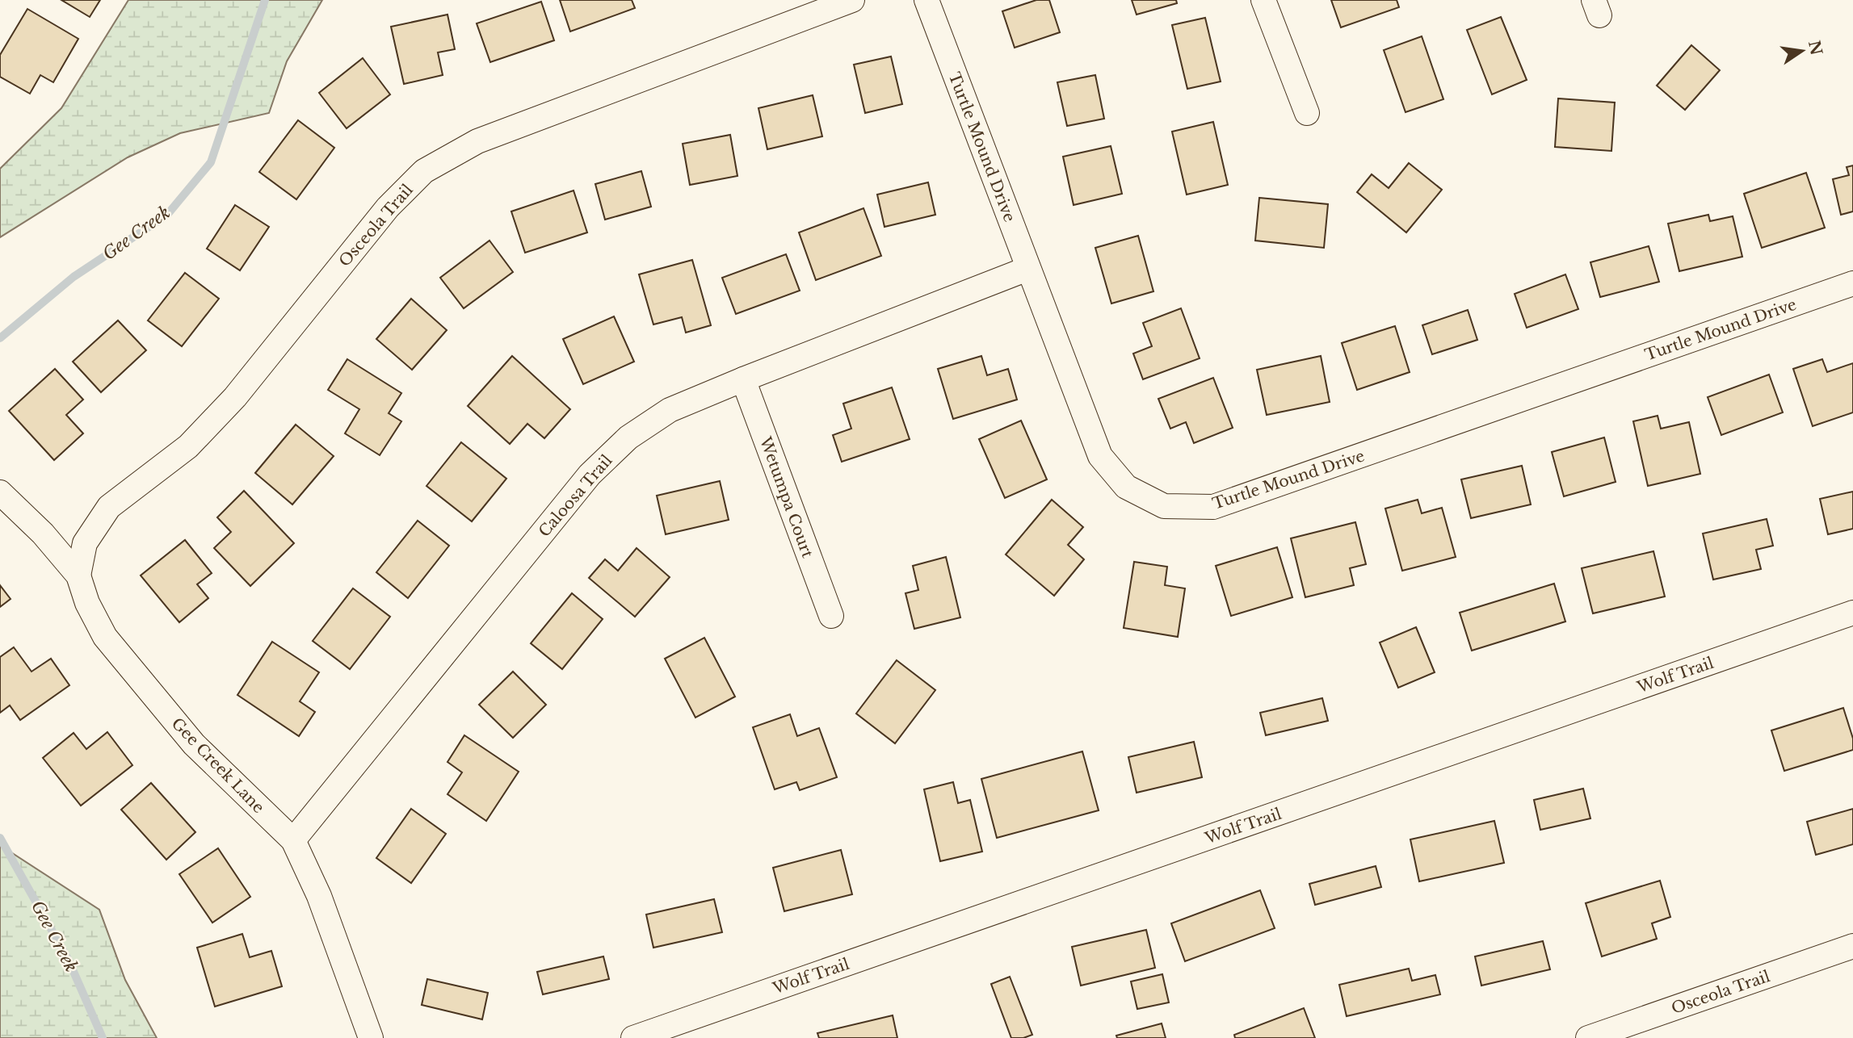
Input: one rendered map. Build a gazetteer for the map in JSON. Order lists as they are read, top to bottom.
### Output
{
  "streets": {
    "street": [
      "Turtle Mound Drive",
      "Osceola Trail",
      "Caloosa Trail",
      "Wetumpa Court",
      "Wolf Trail",
      "Gee Creek Lane"
    ]
  },
  "crossings": [
    ["Turtle Mound Drive", "Caloosa Trail"],
    ["Osceola Trail", "Gee Creek Lane"],
    ["Caloosa Trail", "Wetumpa Court"],
    ["Caloosa Trail", "Gee Creek Lane"]
  ],
  "water": ["Gee Creek"],
  "north": "right"
}
